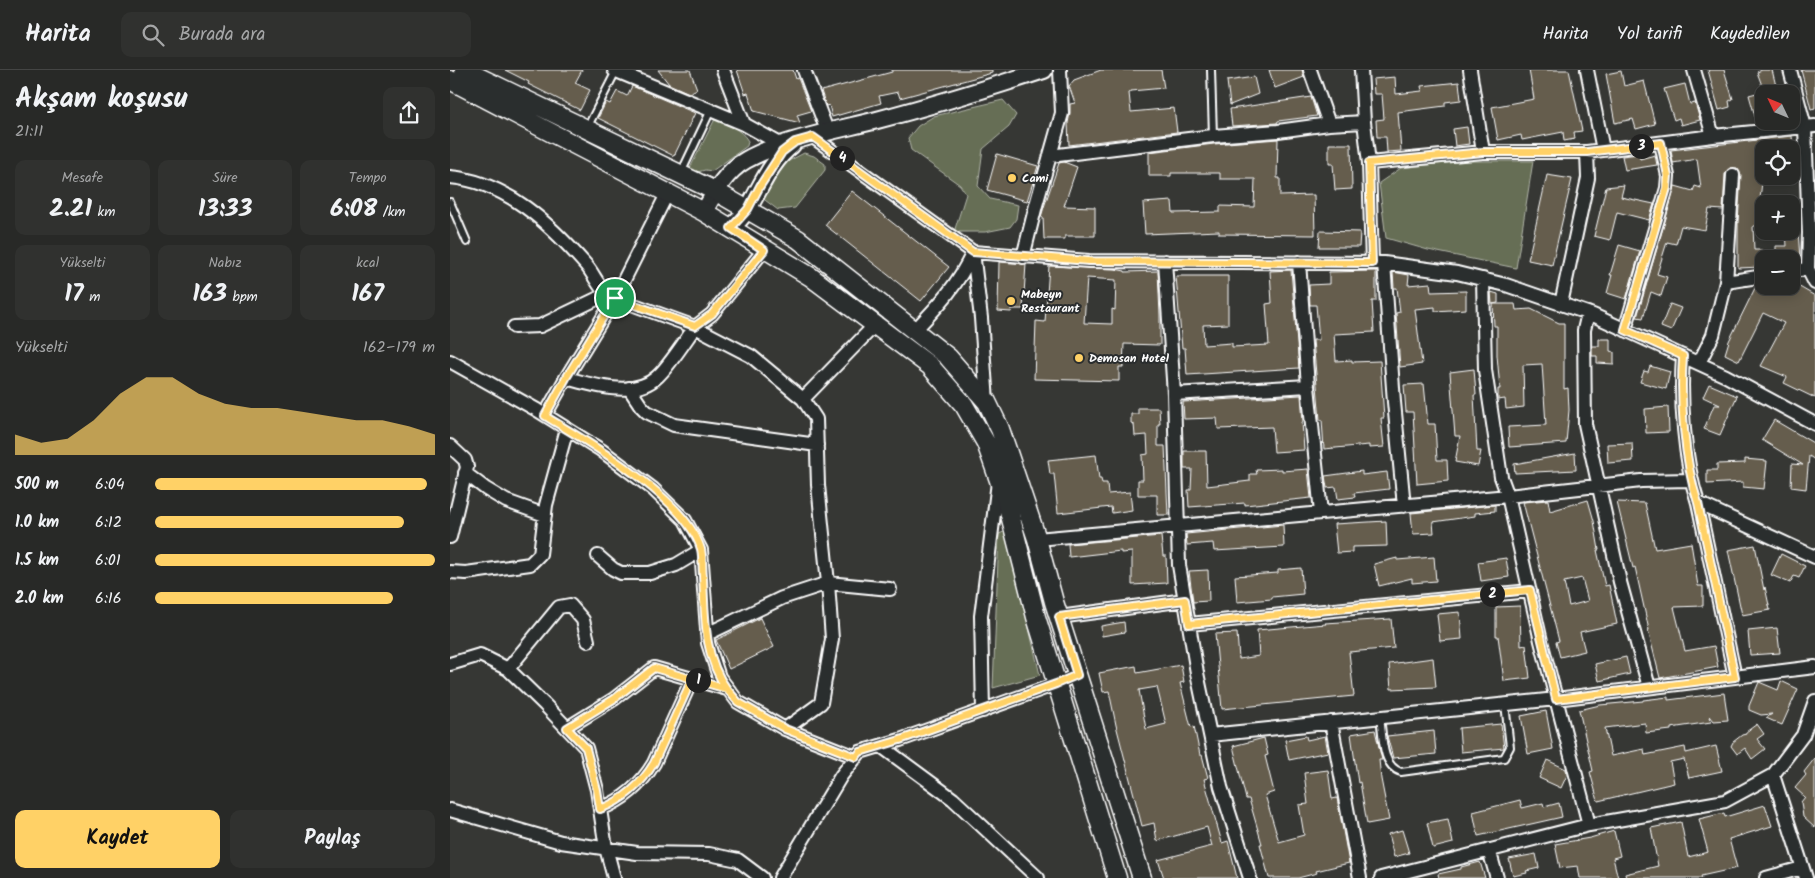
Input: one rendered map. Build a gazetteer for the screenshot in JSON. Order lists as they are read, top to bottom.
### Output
{
  "places": ["Cami", "Mabeyn Restaurant", "Demosan Hotel"],
  "north": "top left",
  "page": {
    "header": "Harita",
    "search": "Burada ara",
    "nav": ["Harita", "Yol tarifi", "Kaydedilen"],
    "heading": ["Akşam koşusu", "21:11"],
    "map_buttons": ["+", "−"],
    "pins": [
      "3",
      "4",
      "2",
      "1"
    ],
    "stats": [
      ["Mesafe", "2.21 km"],
      ["Süre", "13:33"],
      ["Tempo", "6:08 /km"],
      ["Yükselti", "17 m"],
      ["Nabız", "163 bpm"],
      ["kcal", "167"]
    ],
    "chart": ["Yükselti", "162–179 m"],
    "list": [
      {
        "name": "500 m",
        "note": "6:04"
      },
      {
        "name": "1.0 km",
        "note": "6:12"
      },
      {
        "name": "1.5 km",
        "note": "6:01"
      },
      {
        "name": "2.0 km",
        "note": "6:16"
      }
    ],
    "buttons": ["Kaydet", "Paylaş"]
  }
}
